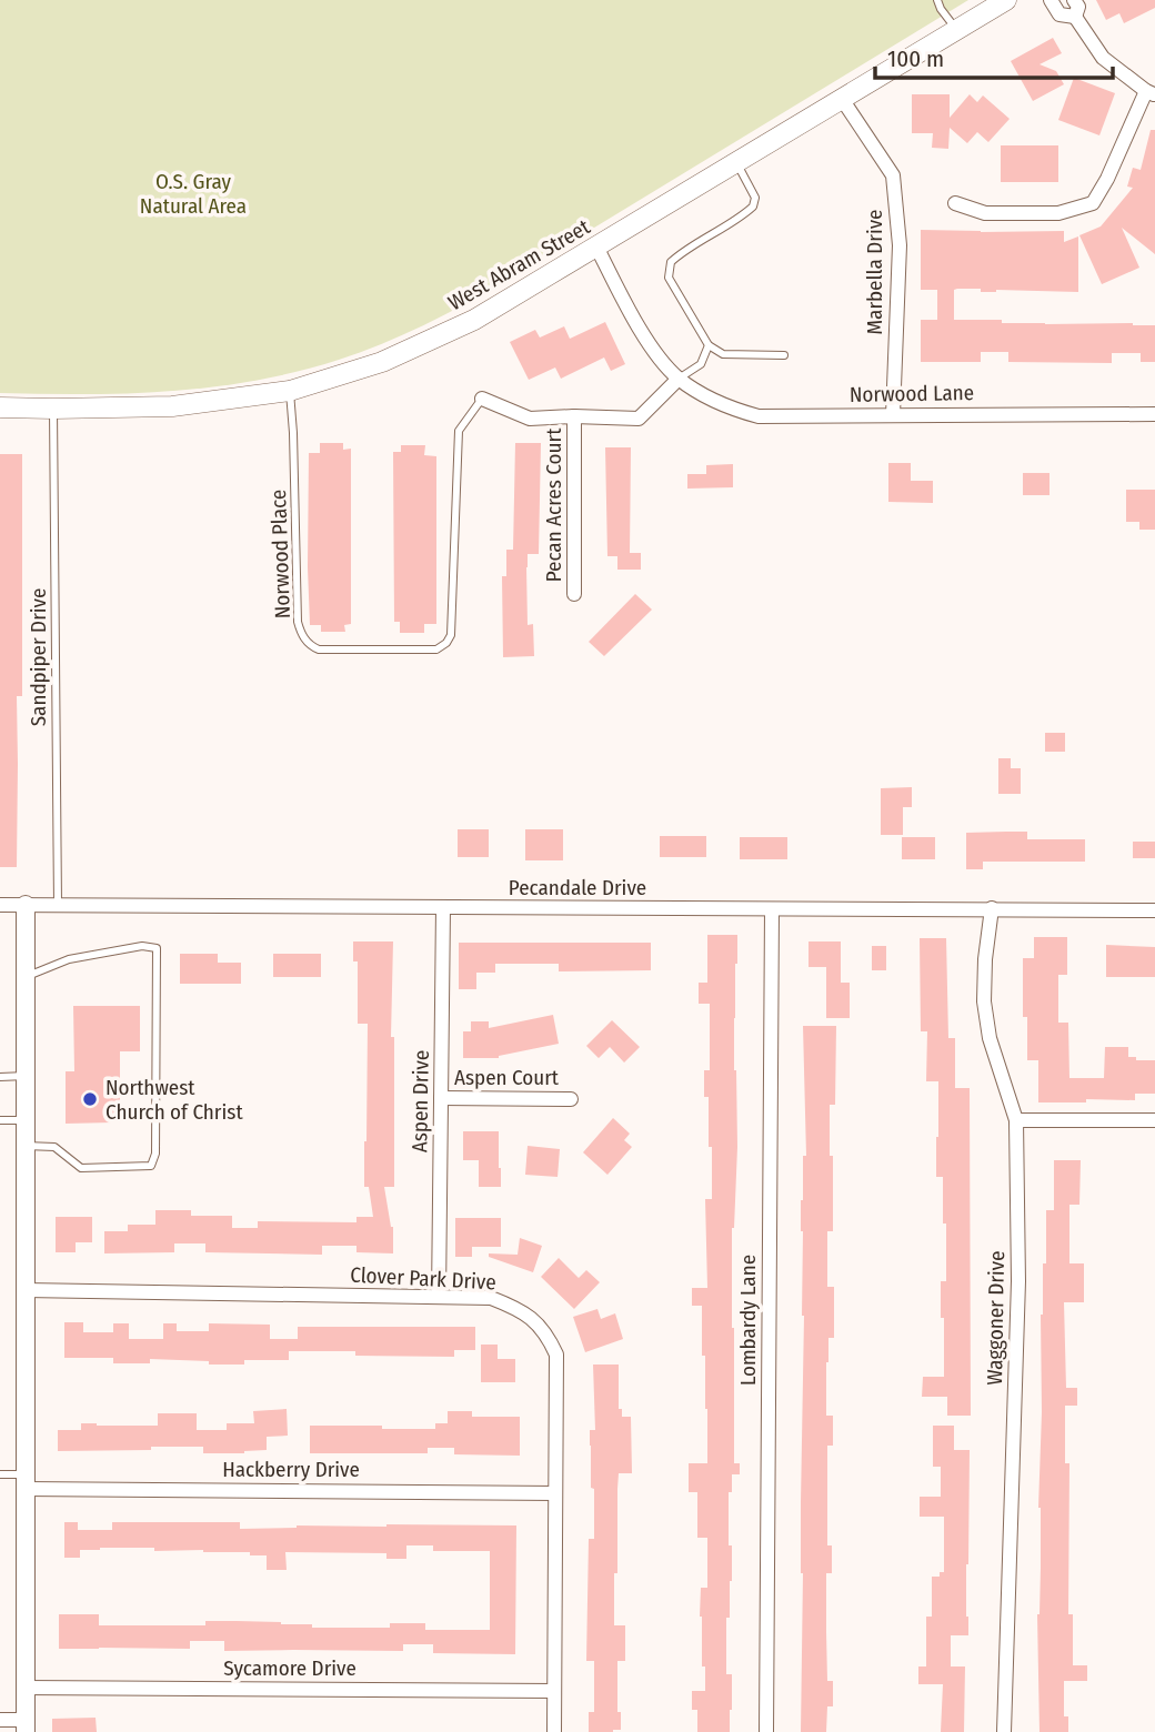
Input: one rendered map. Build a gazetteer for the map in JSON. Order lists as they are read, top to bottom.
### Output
{
  "streets": {
    "main road": ["West Abram Street"],
    "street": [
      "Marbella Drive",
      "Norwood Lane",
      "Pecan Acres Court",
      "Pecandale Drive",
      "Aspen Court",
      "Aspen Drive",
      "Clover Park Drive",
      "Waggoner Drive",
      "Lombardy Lane",
      "Hackberry Drive",
      "Sycamore Drive"
    ],
    "lane": ["Norwood Place", "Sandpiper Drive"]
  },
  "crossings": [
    ["West Abram Street", "Marbella Drive"],
    ["West Abram Street", "Norwood Lane"],
    ["West Abram Street", "Norwood Place"],
    ["West Abram Street", "Sandpiper Drive"],
    ["Marbella Drive", "Norwood Lane"],
    ["Sandpiper Drive", "Pecandale Drive"],
    ["Pecandale Drive", "Aspen Drive"],
    ["Pecandale Drive", "Waggoner Drive"],
    ["Pecandale Drive", "Lombardy Lane"],
    ["Aspen Court", "Aspen Drive"],
    ["Aspen Drive", "Clover Park Drive"],
    ["Clover Park Drive", "Hackberry Drive"],
    ["Clover Park Drive", "Sycamore Drive"]
  ],
  "parks": ["O.S. Gray Natural Area"],
  "places": ["Northwest Church of Christ"],
  "scale_bar": "100 m"
}
